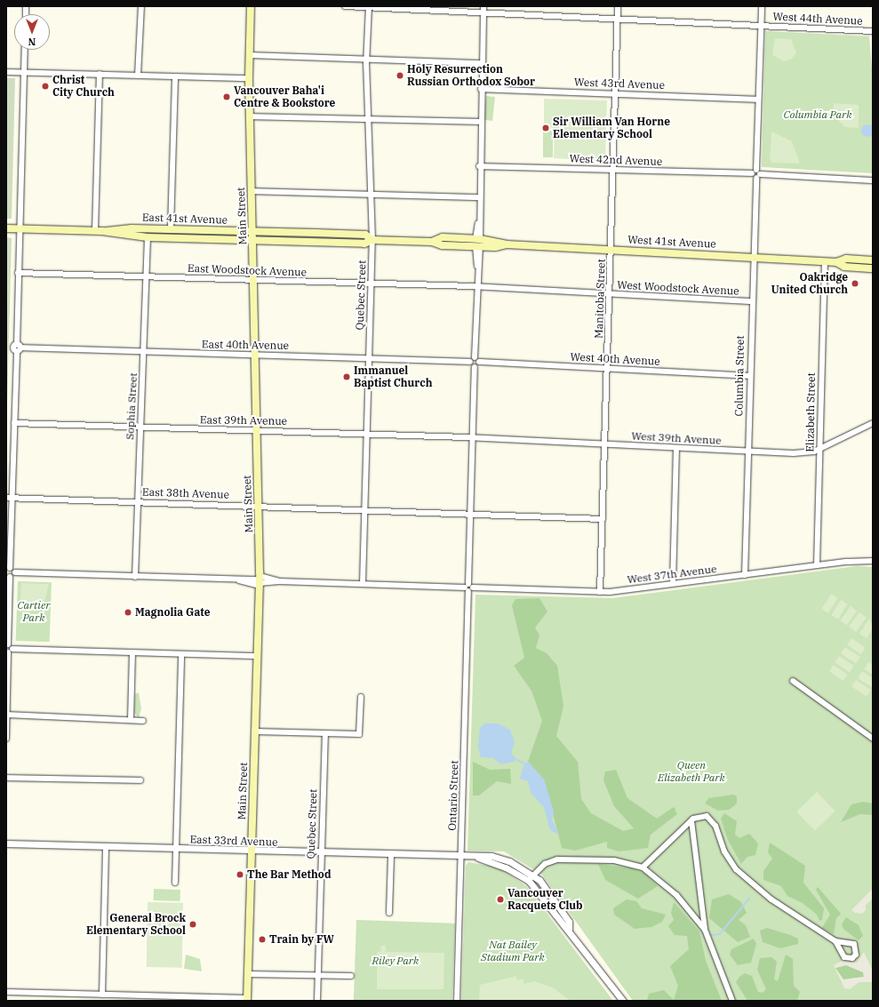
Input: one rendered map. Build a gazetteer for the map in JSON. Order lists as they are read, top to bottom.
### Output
{
  "streets": {
    "main road": ["Main Street", "East 41st Avenue", "West 41st Avenue"],
    "street": [
      "West 44th Avenue",
      "West 43rd Avenue",
      "West 42nd Avenue",
      "East Woodstock Avenue",
      "West Woodstock Avenue",
      "Quebec Street",
      "Manitoba Street",
      "East 40th Avenue",
      "West 40th Avenue",
      "Columbia Street",
      "Sophia Street",
      "Elizabeth Street",
      "East 39th Avenue",
      "West 39th Avenue",
      "East 38th Avenue",
      "West 37th Avenue",
      "Ontario Street",
      "East 33rd Avenue"
    ]
  },
  "crossings": [
    ["West 44th Avenue", "Quebec Street"],
    ["West 44th Avenue", "Manitoba Street"],
    ["West 44th Avenue", "Columbia Street"],
    ["West 43rd Avenue", "Manitoba Street"],
    ["West 43rd Avenue", "Columbia Street"],
    ["West 42nd Avenue", "Manitoba Street"],
    ["West 42nd Avenue", "Columbia Street"],
    ["Main Street", "East 41st Avenue"],
    ["Main Street", "East Woodstock Avenue"],
    ["Main Street", "East 40th Avenue"],
    ["Main Street", "East 39th Avenue"],
    ["Main Street", "East 38th Avenue"],
    ["Main Street", "West 37th Avenue"],
    ["Main Street", "East 33rd Avenue"],
    ["East 41st Avenue", "West 41st Avenue"],
    ["East 41st Avenue", "Quebec Street"],
    ["East 41st Avenue", "Sophia Street"],
    ["West 41st Avenue", "Manitoba Street"],
    ["West 41st Avenue", "Columbia Street"],
    ["West 41st Avenue", "Elizabeth Street"],
    ["East Woodstock Avenue", "West Woodstock Avenue"],
    ["East Woodstock Avenue", "Quebec Street"],
    ["East Woodstock Avenue", "Sophia Street"],
    ["West Woodstock Avenue", "Manitoba Street"],
    ["West Woodstock Avenue", "Columbia Street"],
    ["Quebec Street", "East 40th Avenue"],
    ["Quebec Street", "East 39th Avenue"],
    ["Quebec Street", "East 38th Avenue"],
    ["Quebec Street", "West 37th Avenue"],
    ["Quebec Street", "East 33rd Avenue"],
    ["Manitoba Street", "West 40th Avenue"],
    ["Manitoba Street", "West 39th Avenue"],
    ["Manitoba Street", "East 38th Avenue"],
    ["Manitoba Street", "West 37th Avenue"],
    ["East 40th Avenue", "Sophia Street"],
    ["West 40th Avenue", "Columbia Street"],
    ["Columbia Street", "West 39th Avenue"],
    ["Columbia Street", "West 37th Avenue"],
    ["Sophia Street", "East 39th Avenue"],
    ["Sophia Street", "East 38th Avenue"],
    ["Sophia Street", "West 37th Avenue"],
    ["Elizabeth Street", "West 39th Avenue"],
    ["Elizabeth Street", "West 37th Avenue"],
    ["East 39th Avenue", "West 39th Avenue"],
    ["East 39th Avenue", "Ontario Street"],
    ["West 39th Avenue", "Ontario Street"],
    ["East 38th Avenue", "Ontario Street"],
    ["West 37th Avenue", "Ontario Street"],
    ["Ontario Street", "East 33rd Avenue"]
  ],
  "parks": [
    "Columbia Park",
    "Cartier Park",
    "Queen Elizabeth Park",
    "Nat Bailey Stadium Park",
    "Riley Park"
  ],
  "places": [
    "Holy Resurrection Russian Orthodox Sobor",
    "Christ City Church",
    "Vancouver Baha'i Centre & Bookstore",
    "Sir William Van Horne Elementary School",
    "Oakridge United Church",
    "Immanuel Baptist Church",
    "Magnolia Gate",
    "The Bar Method",
    "Vancouver Racquets Club",
    "General Brock Elementary School",
    "Train by FW"
  ],
  "north": "bottom"
}
